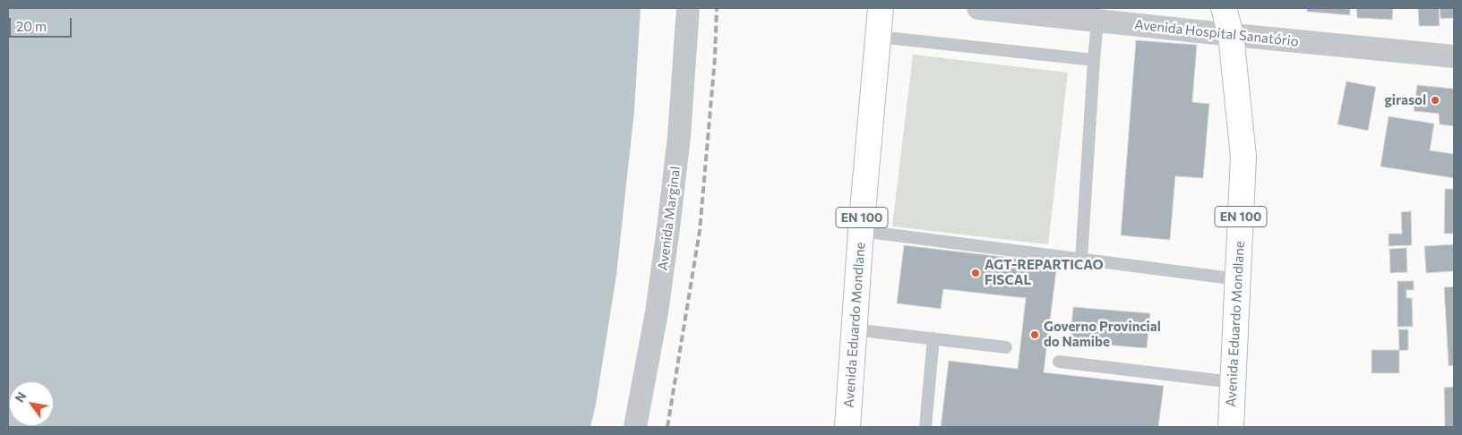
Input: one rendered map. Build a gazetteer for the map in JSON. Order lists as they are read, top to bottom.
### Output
{
  "streets": {
    "main road": ["EN 100", "Avenida Eduardo Mondlane"],
    "street": ["Avenida Hospital Sanatório", "Avenida Marginal"]
  },
  "crossings": [
    ["Avenida Hospital Sanatório", "Avenida Eduardo Mondlane"]
  ],
  "places": ["girasol", "AGT-REPARTICAO FISCAL", "Governo Provincial do Namibe"],
  "scale_bar": "20 m",
  "north": "top left"
}
